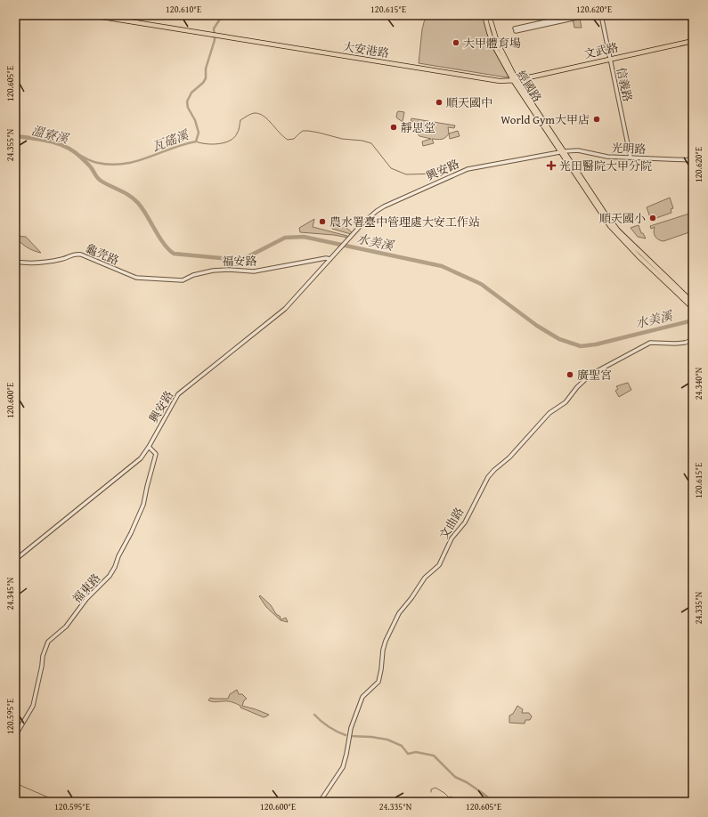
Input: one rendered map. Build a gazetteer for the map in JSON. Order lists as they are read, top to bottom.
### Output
{
  "streets": {
    "main road": ["大安港路", "文武路", "經國路"],
    "street": [
      "信義路",
      "光明路",
      "興安路",
      "龜壳路",
      "福安路",
      "文曲路",
      "福東路"
    ]
  },
  "crossings": [
    ["大安港路", "文武路"],
    ["大安港路", "經國路"],
    ["文武路", "信義路"],
    ["文武路", "經國路"],
    ["信義路", "光明路"],
    ["經國路", "光明路"],
    ["經國路", "興安路"],
    ["光明路", "興安路"],
    ["興安路", "福安路"],
    ["興安路", "福東路"],
    ["龜壳路", "福安路"]
  ],
  "water": ["溫寮溪", "瓦磘溪", "水美溪"],
  "places": {
    "other": [
      "大甲體育場",
      "順天國中",
      "World Gym大甲店",
      "靜思堂",
      "順天國小",
      "農水署臺中管理處大安工作站",
      "廣聖宮"
    ],
    "health": ["光田醫院大甲分院"]
  },
  "coordinates": [
    "120.610°E",
    "120.615°E",
    "120.620°E",
    "120.605°E",
    "24.355°N",
    "24.340°N",
    "120.600°E",
    "24.345°N",
    "24.335°N",
    "120.595°E"
  ]
}
